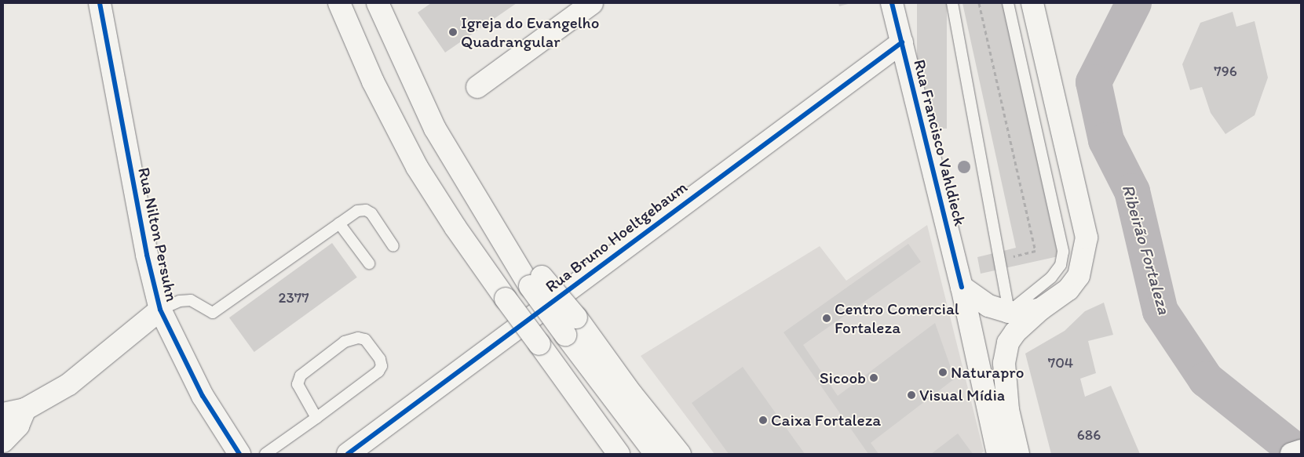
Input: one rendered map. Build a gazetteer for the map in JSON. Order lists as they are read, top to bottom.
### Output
{
  "streets": {
    "main road": ["Rua Francisco Vahldieck", "Rua Nilton Persuhn", "Rua Bruno Hoeltgebaum"]
  },
  "crossings": [
    ["Rua Francisco Vahldieck", "Rua Bruno Hoeltgebaum"]
  ],
  "water": ["Ribeirão Fortaleza"],
  "places": [
    "Igreja do Evangelho Quadrangular",
    "Centro Comercial Fortaleza",
    "Naturapro",
    "Sicoob",
    "Visual Mídia",
    "Caixa Fortaleza"
  ],
  "house_numbers": [
    "796",
    "2377",
    "704",
    "686"
  ]
}
